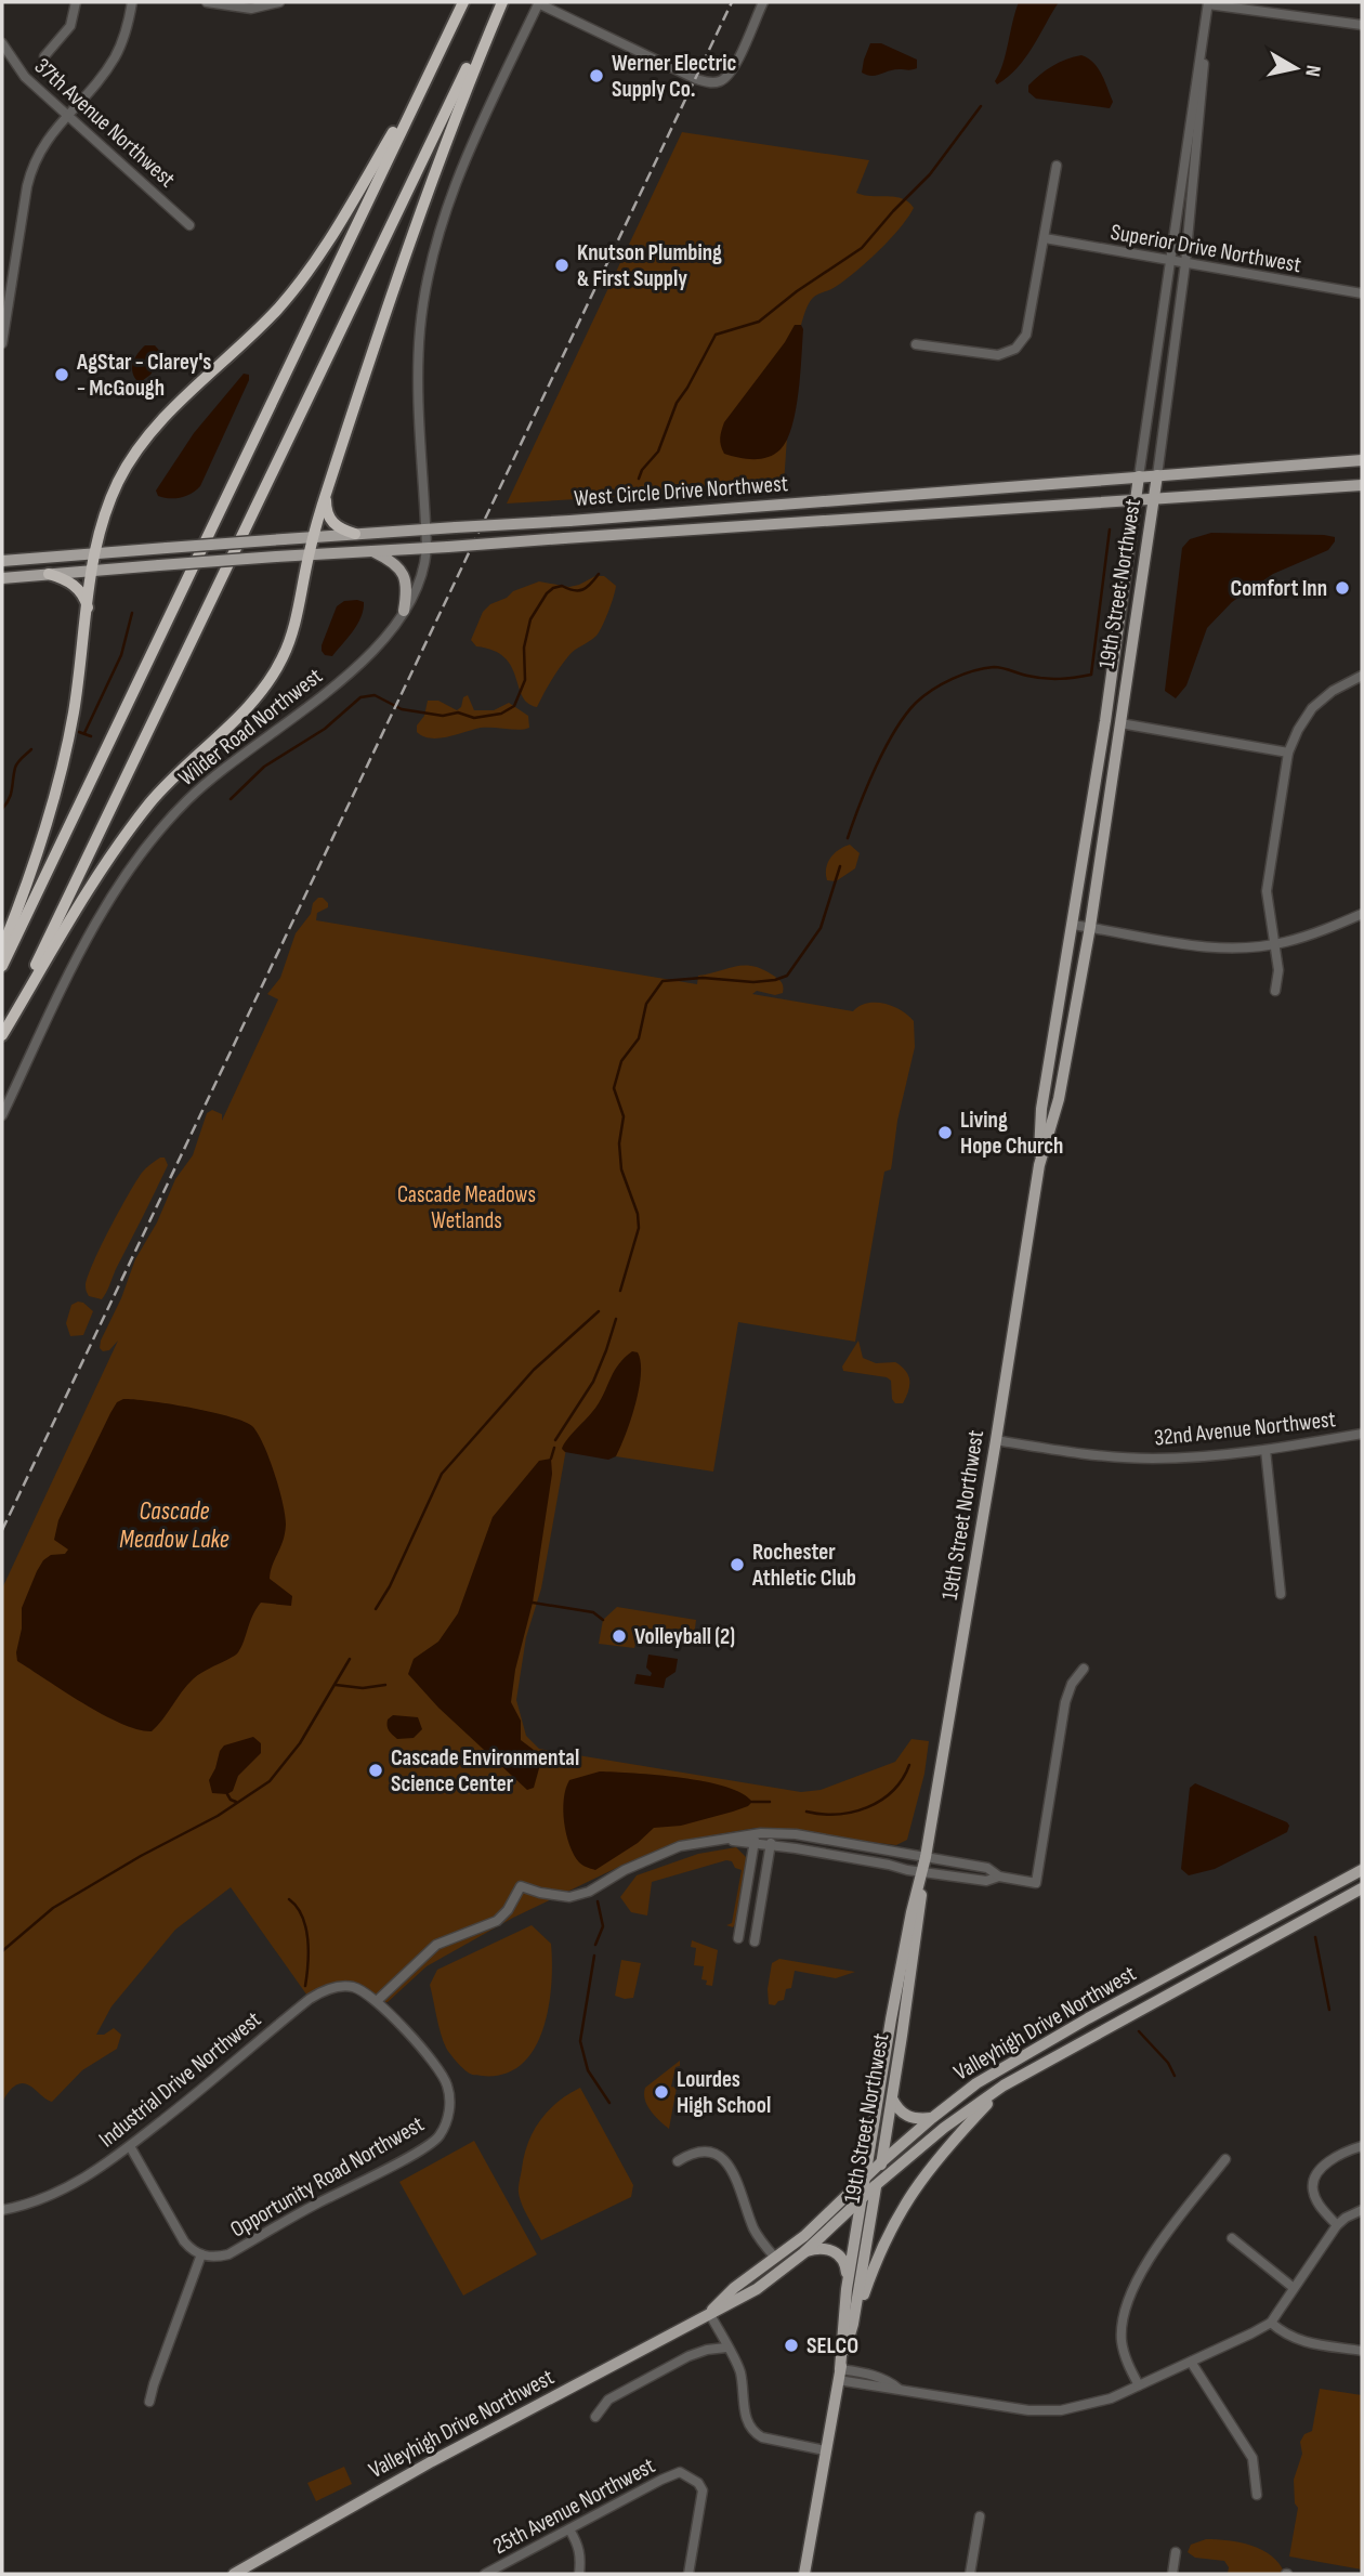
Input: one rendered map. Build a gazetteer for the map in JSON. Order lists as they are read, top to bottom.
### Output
{
  "streets": {
    "main road": ["West Circle Drive Northwest", "19th Street Northwest", "Valleyhigh Drive Northwest"],
    "street": [
      "37th Avenue Northwest",
      "Superior Drive Northwest",
      "Wilder Road Northwest",
      "32nd Avenue Northwest",
      "Industrial Drive Northwest",
      "Opportunity Road Northwest",
      "25th Avenue Northwest"
    ]
  },
  "crossings": [
    ["Superior Drive Northwest", "19th Street Northwest"],
    ["West Circle Drive Northwest", "19th Street Northwest"],
    ["West Circle Drive Northwest", "Wilder Road Northwest"],
    ["19th Street Northwest", "32nd Avenue Northwest"],
    ["19th Street Northwest", "Valleyhigh Drive Northwest"],
    ["Industrial Drive Northwest", "Opportunity Road Northwest"]
  ],
  "water": ["Cascade Meadow Lake"],
  "parks": ["Cascade Meadows Wetlands"],
  "places": [
    "Werner Electric Supply Co.",
    "Knutson Plumbing & First Supply",
    "AgStar - Clarey's - McGough",
    "Comfort Inn",
    "Living Hope Church",
    "Rochester Athletic Club",
    "Volleyball (2)",
    "Cascade Environmental Science Center",
    "Lourdes High School",
    "SELCO"
  ],
  "north": "right"
}
